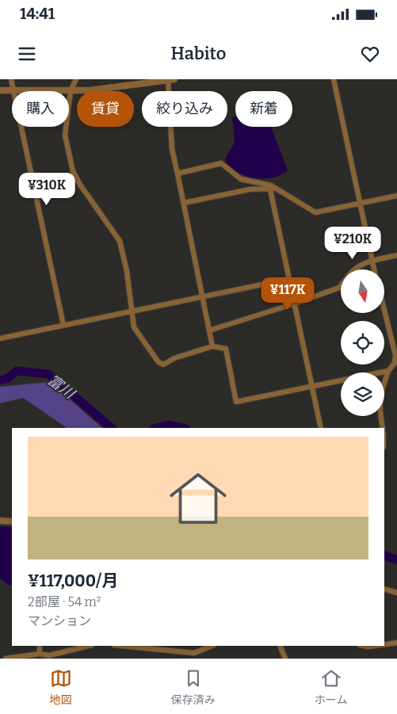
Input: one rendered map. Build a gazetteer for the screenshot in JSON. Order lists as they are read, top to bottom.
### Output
{
  "water": ["富川"],
  "north": "bottom",
  "page": {
    "status": "14:41",
    "header": "Habito",
    "chip": [
      "購入",
      "賃貸",
      "絞り込み",
      "新着"
    ],
    "price": ["¥310K", "¥210K", "¥117K"],
    "list": [
      {
        "name": "¥117,000/月",
        "note": "2部屋 · 54 m² · マンション"
      }
    ],
    "tabs": ["地図", "保存済み", "ホーム"]
  }
}
